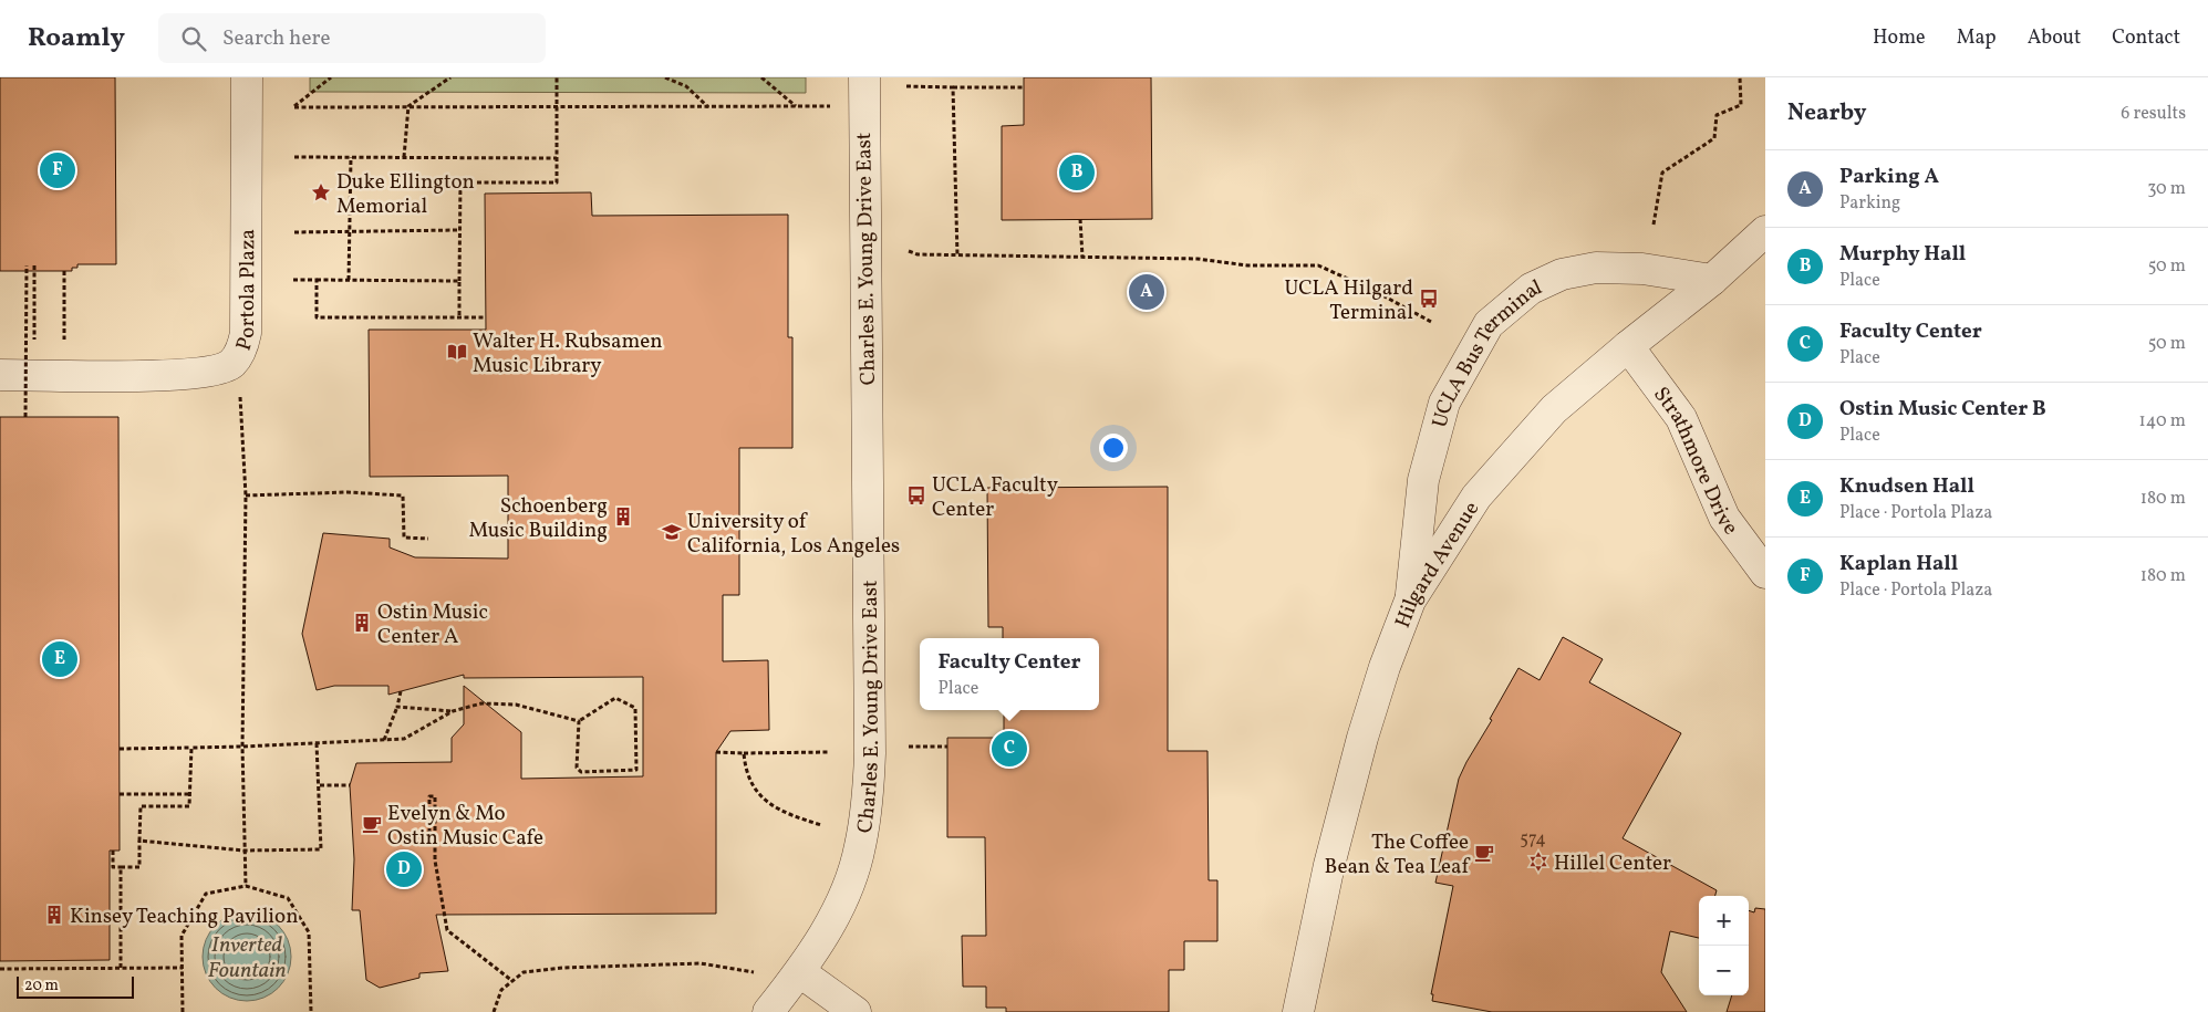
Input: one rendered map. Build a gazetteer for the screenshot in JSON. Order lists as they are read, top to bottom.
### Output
{
  "streets": {
    "street": [
      "Charles E. Young Drive East",
      "Portola Plaza",
      "UCLA Bus Terminal",
      "Strathmore Drive",
      "Hilgard Avenue"
    ]
  },
  "crossings": [
    ["UCLA Bus Terminal", "Hilgard Avenue"],
    ["Strathmore Drive", "Hilgard Avenue"]
  ],
  "water": ["Inverted Fountain"],
  "places": {
    "place": ["Duke Ellington Memorial"],
    "bus stop": ["UCLA Hilgard Terminal", "UCLA Faculty Center"],
    "library": ["Walter H. Rubsamen Music Library"],
    "building": ["Schoenberg Music Building", "Ostin Music Center A", "Kinsey Teaching Pavilion"],
    "school or university": ["University of California, Los Angeles"],
    "cafe": ["Evelyn & Mo Ostin Music Cafe", "The Coffee Bean & Tea Leaf"],
    "synagogue": ["Hillel Center"]
  },
  "house_numbers": ["574"],
  "scale_bar": "20 m",
  "page": {
    "header": "Roamly",
    "search": "Search here",
    "nav": [
      "Home",
      "Map",
      "About",
      "Contact"
    ],
    "heading": ["Nearby", "6 results"],
    "list": [
      {
        "mark": "A",
        "name": "Parking A",
        "note": "Parking",
        "value": "30 m"
      },
      {
        "mark": "B",
        "name": "Murphy Hall",
        "note": "Place",
        "value": "50 m"
      },
      {
        "mark": "C",
        "name": "Faculty Center",
        "note": "Place",
        "value": "50 m"
      },
      {
        "mark": "D",
        "name": "Ostin Music Center B",
        "note": "Place",
        "value": "140 m"
      },
      {
        "mark": "E",
        "name": "Knudsen Hall",
        "note": "Place · Portola Plaza",
        "value": "180 m"
      },
      {
        "mark": "F",
        "name": "Kaplan Hall",
        "note": "Place · Portola Plaza",
        "value": "180 m"
      }
    ],
    "pins": [
      "F",
      "B",
      "A",
      "E",
      "C",
      "D"
    ],
    "popup": ["Faculty Center", "Place"],
    "map_buttons": ["+", "−"],
    "scale": "20 m"
  }
}
